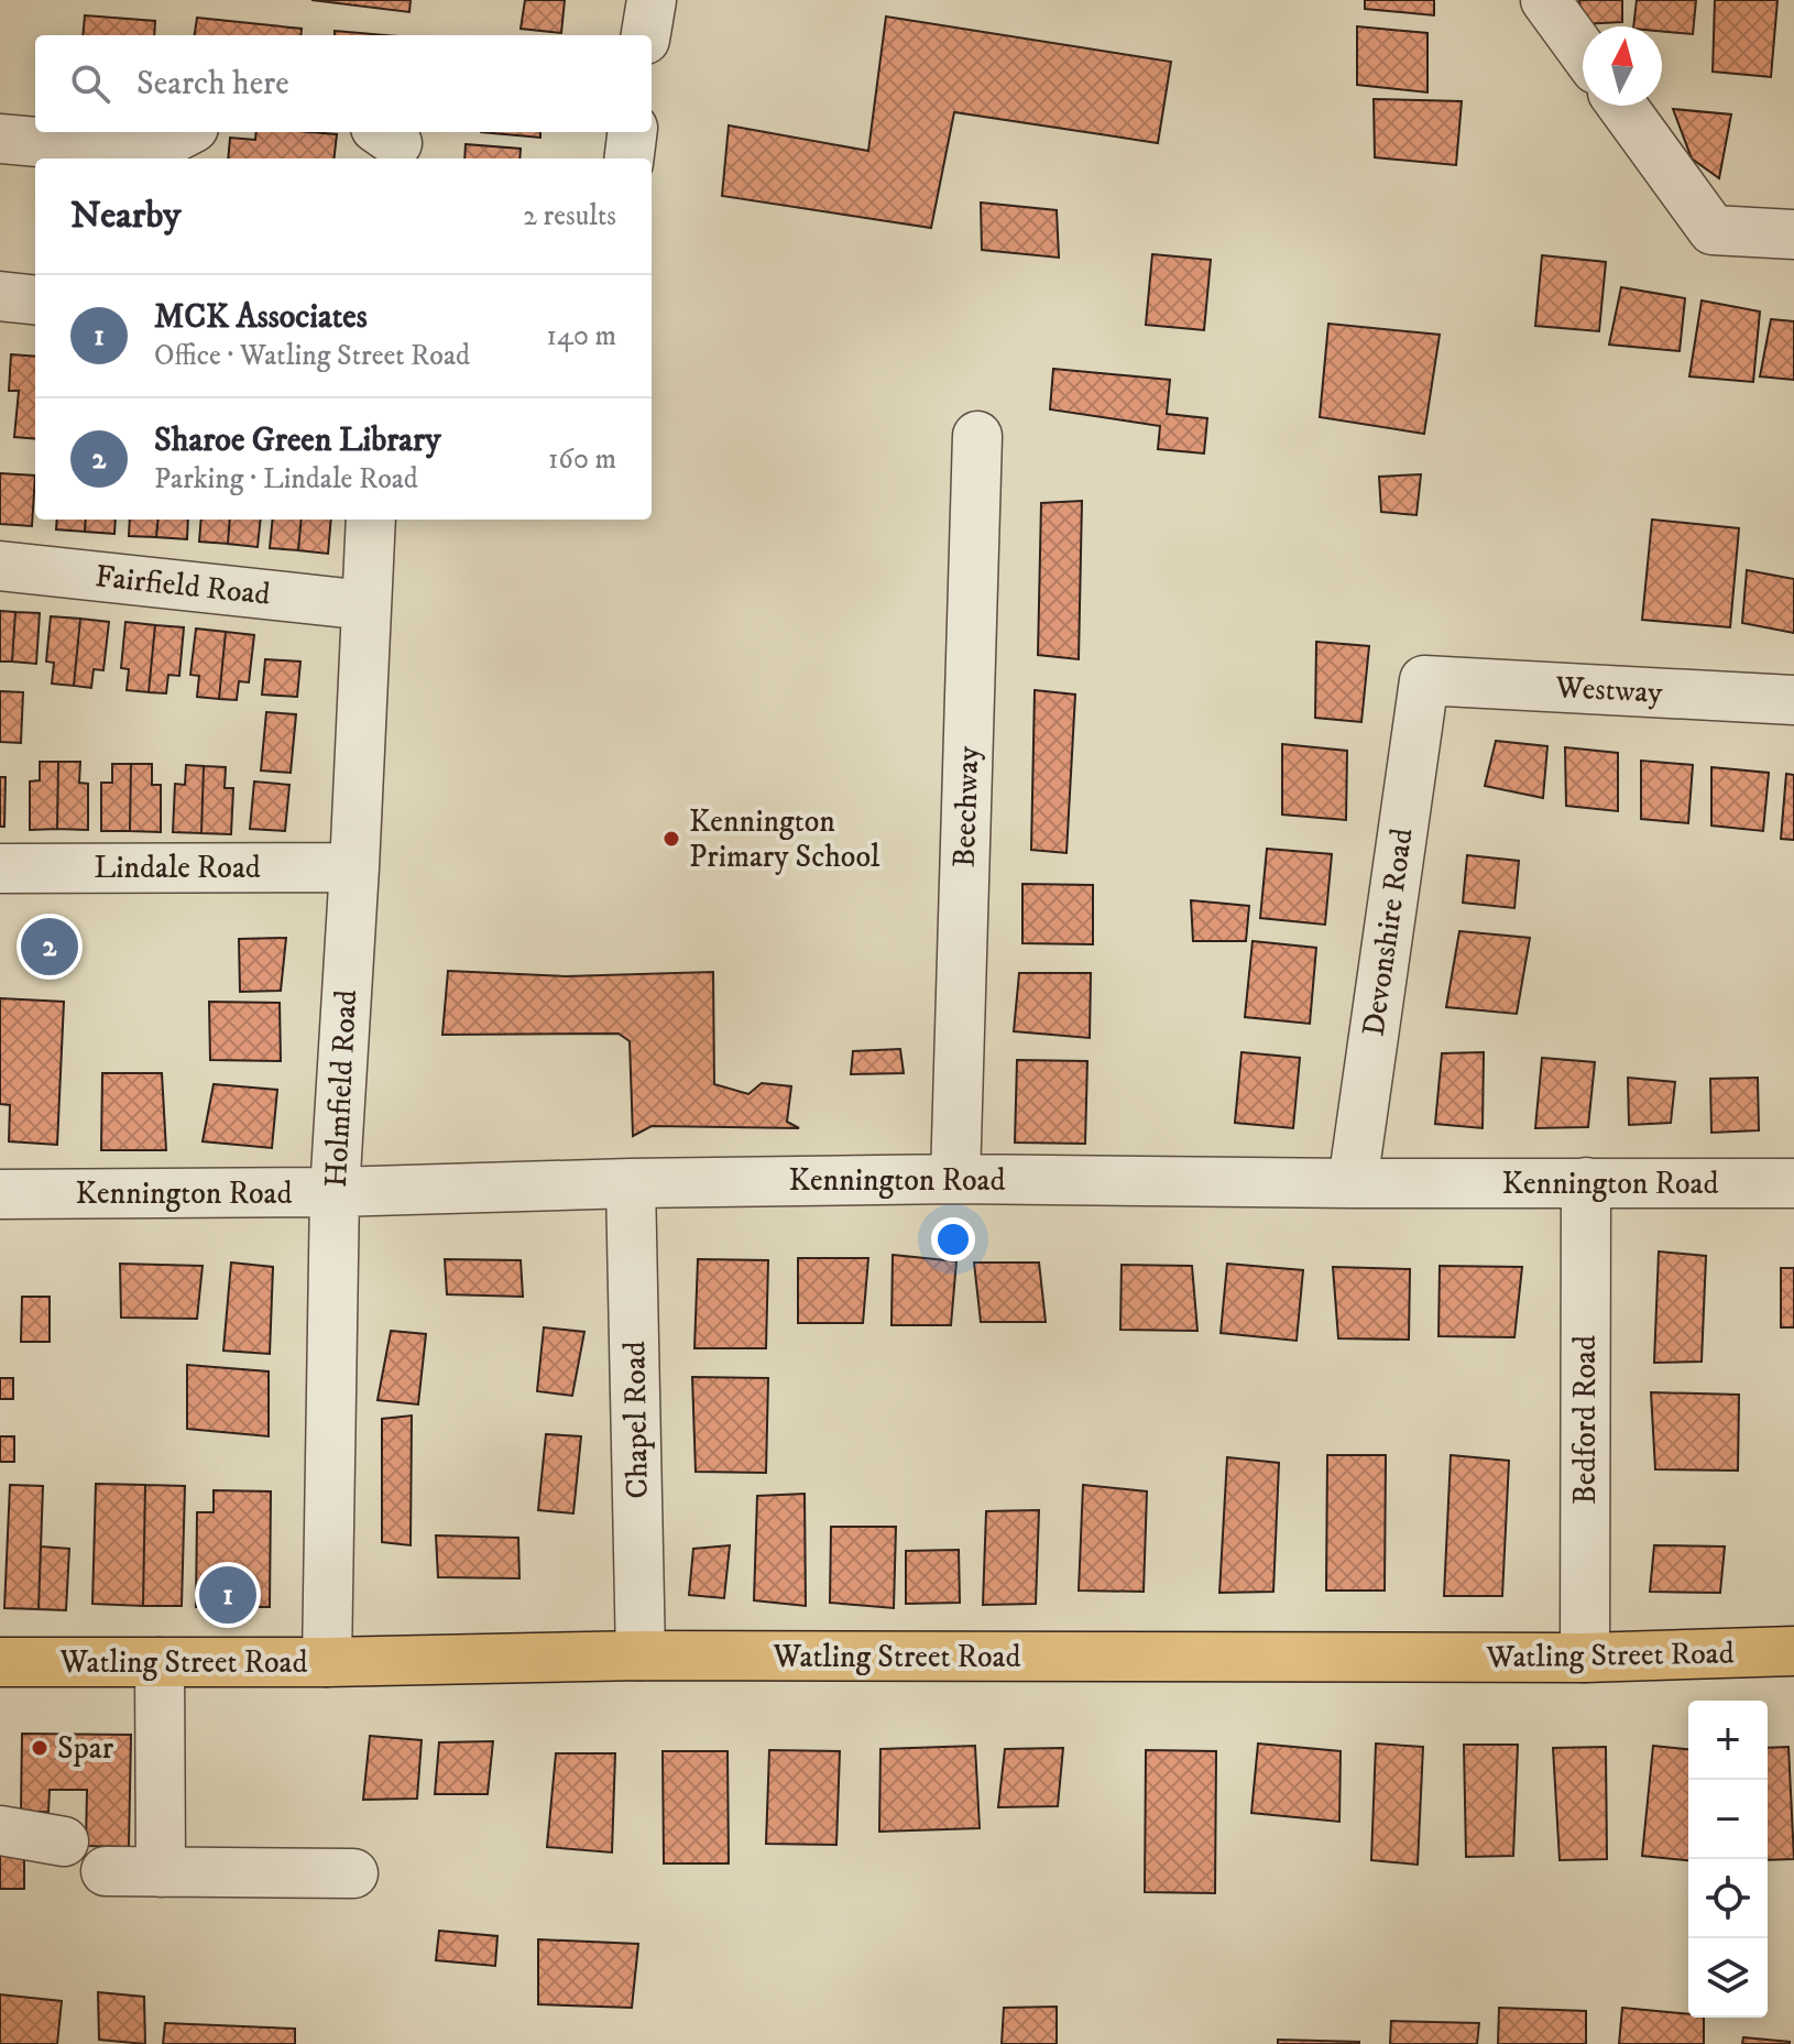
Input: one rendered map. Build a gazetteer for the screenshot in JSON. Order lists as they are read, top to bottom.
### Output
{
  "streets": {
    "main road": ["Watling Street Road"],
    "street": [
      "Fairfield Road",
      "Westway",
      "Beechway",
      "Lindale Road",
      "Devonshire Road",
      "Holmfield Road",
      "Kennington Road",
      "Chapel Road",
      "Bedford Road"
    ]
  },
  "crossings": [
    ["Fairfield Road", "Holmfield Road"],
    ["Westway", "Devonshire Road"],
    ["Beechway", "Kennington Road"],
    ["Lindale Road", "Holmfield Road"],
    ["Devonshire Road", "Kennington Road"],
    ["Holmfield Road", "Kennington Road"],
    ["Holmfield Road", "Watling Street Road"],
    ["Kennington Road", "Chapel Road"],
    ["Kennington Road", "Bedford Road"],
    ["Chapel Road", "Watling Street Road"],
    ["Bedford Road", "Watling Street Road"]
  ],
  "places": ["Kennington Primary School", "Spar"],
  "north": "top",
  "page": {
    "search": "Search here",
    "heading": ["Nearby", "2 results"],
    "list": [
      {
        "mark": "1",
        "name": "MCK Associates",
        "note": "Office · Watling Street Road",
        "value": "140 m"
      },
      {
        "mark": "2",
        "name": "Sharoe Green Library",
        "note": "Parking · Lindale Road",
        "value": "160 m"
      }
    ],
    "pins": ["2", "1"],
    "map_buttons": ["+", "−"]
  }
}
